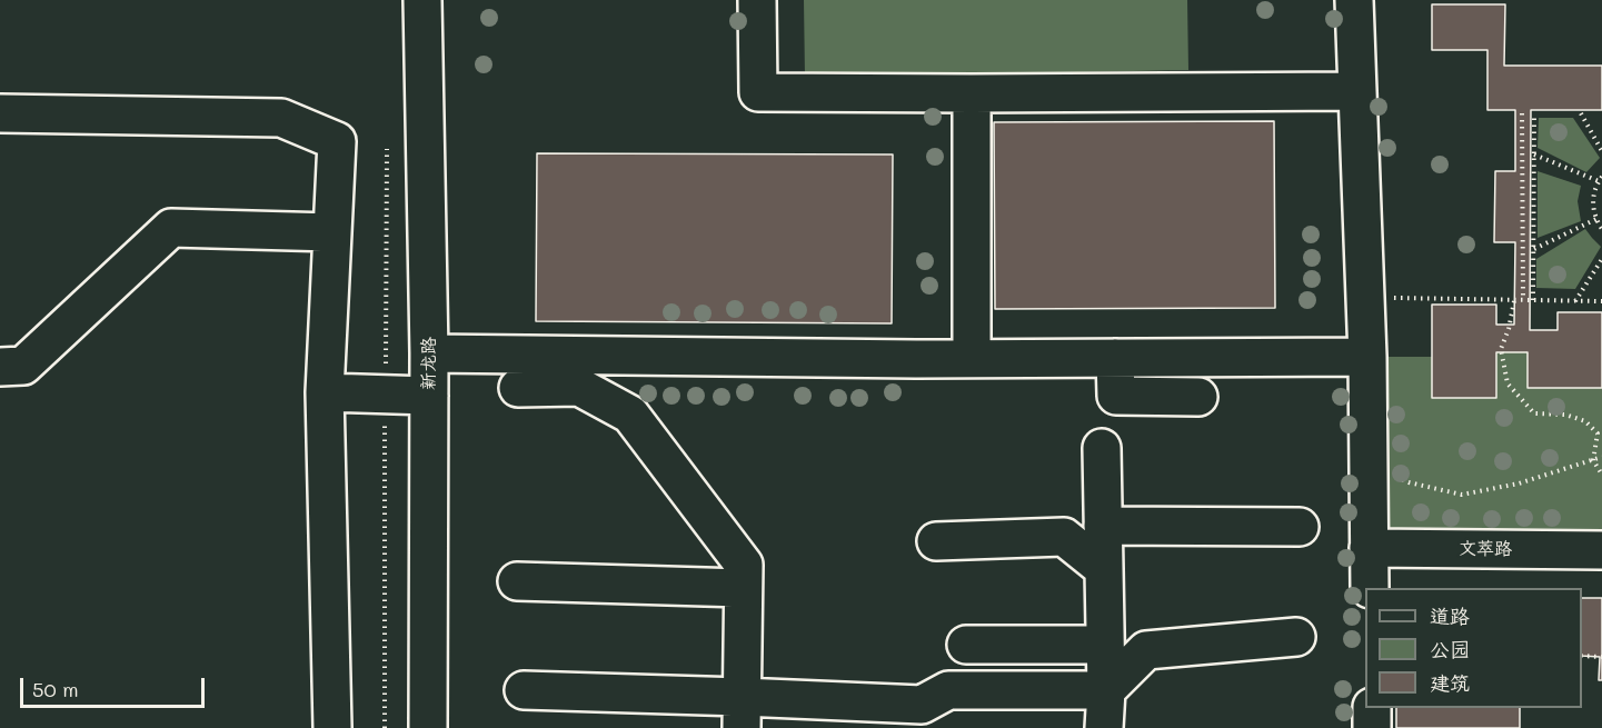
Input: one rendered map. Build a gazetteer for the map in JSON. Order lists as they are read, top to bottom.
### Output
{
  "streets": {
    "street": ["新龙路", "文萃路"]
  },
  "legend": ["道路", "公园", "建筑"],
  "scale_bar": "50 m"
}
